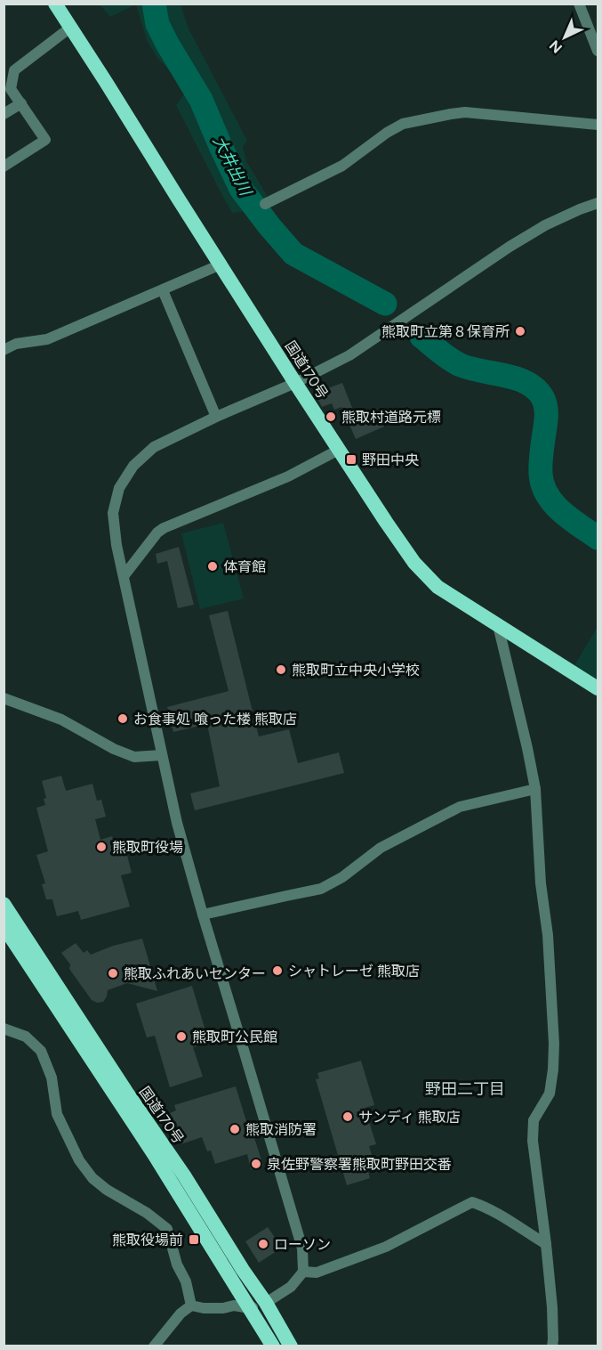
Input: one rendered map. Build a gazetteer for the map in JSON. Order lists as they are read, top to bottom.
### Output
{
  "streets": {
    "highway": ["国道170号"]
  },
  "districts": ["野田二丁目"],
  "water": ["大井出川"],
  "places": {
    "other": [
      "熊取町立第８保育所",
      "熊取村道路元標",
      "体育館",
      "熊取町立中央小学校",
      "お食事処 喰った楼 熊取店",
      "熊取町役場",
      "シャトレーゼ 熊取店",
      "熊取ふれあいセンター",
      "熊取町公民館",
      "サンディ 熊取店",
      "熊取消防署",
      "泉佐野警察署熊取町野田交番",
      "ローソン"
    ],
    "transit": ["野田中央", "熊取役場前"]
  },
  "north": "bottom left"
}
